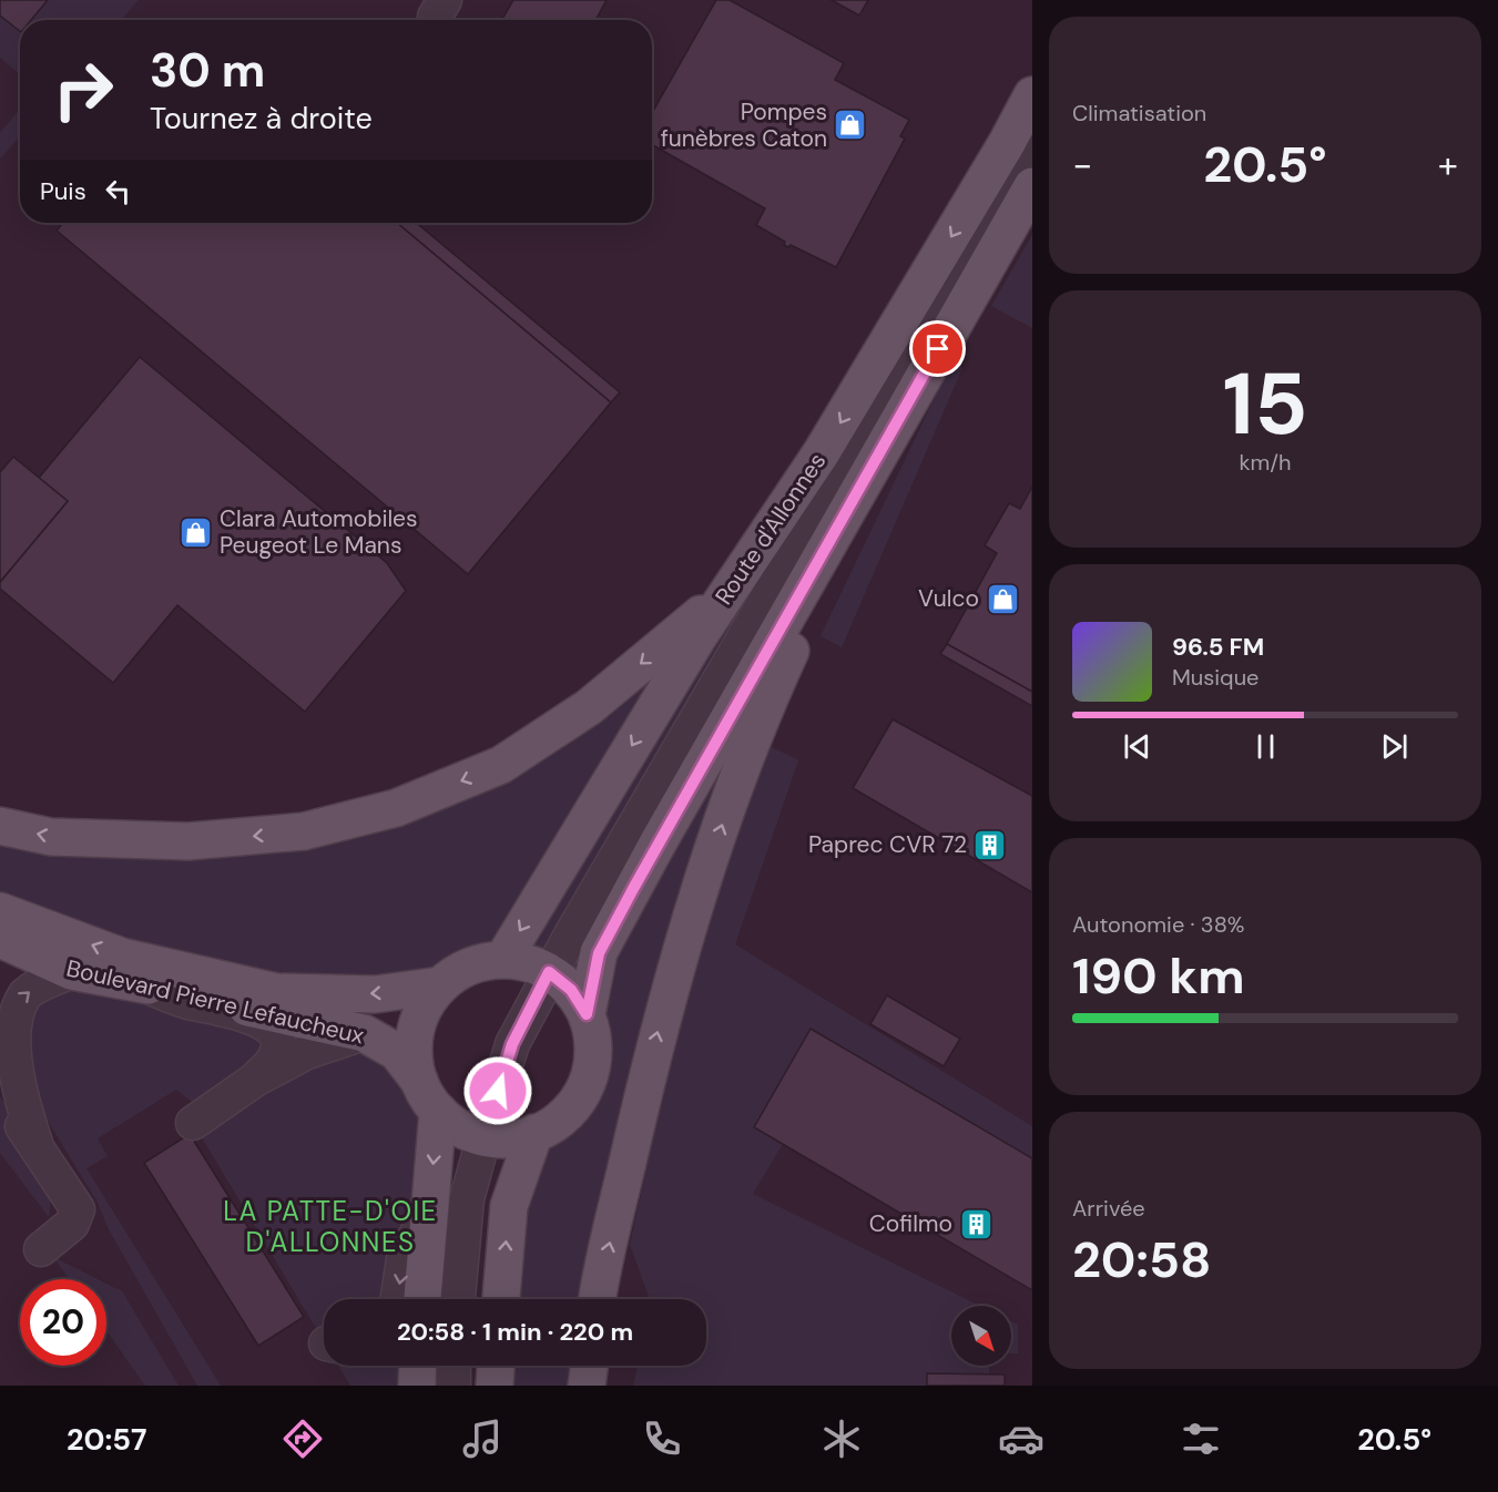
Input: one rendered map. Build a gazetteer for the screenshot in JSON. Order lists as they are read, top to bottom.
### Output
{
  "streets": {
    "main road": ["Route d'Allonnes", "Boulevard Pierre Lefaucheux"]
  },
  "districts": ["LA PATTE-D'OIE D'ALLONNES"],
  "places": {
    "shop": ["Pompes funèbres Caton", "Clara Automobiles Peugeot Le Mans", "Vulco"],
    "building": ["Paprec CVR 72", "Cofilmo"]
  },
  "north": "bottom right",
  "page": {
    "tile": [
      "Climatisation",
      ["15", "km/h"],
      ["Autonomie · 38%", "190 km"],
      ["Arrivée", "20:58"]
    ],
    "turn": ["30 m", "Tournez à droite"],
    "heat": ["−", "20.5°", "+"],
    "then": "Puis",
    "song": ["96.5 FM", "Musique"],
    "limit": "20",
    "trip": "20:58 · 1 min · 220 m",
    "tabs": ["20:57", "20.5°"]
  }
}
